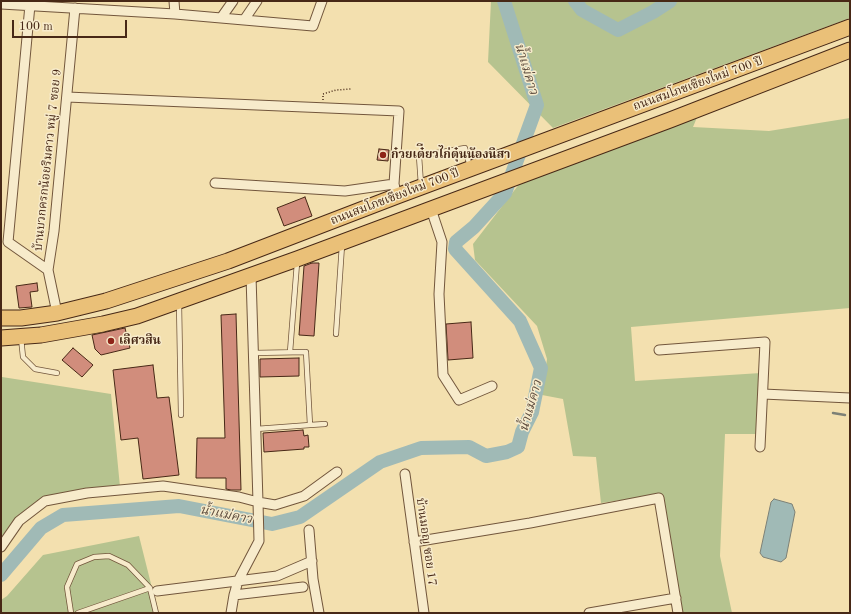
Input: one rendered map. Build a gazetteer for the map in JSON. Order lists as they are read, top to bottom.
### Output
{
  "streets": {
    "main road": ["ถนนสมโภชเชียงใหม่ 700 ปี"],
    "street": ["บ้านบวกครกน้อยริมคาว หมู่ 7 ซอย 9", "บ้านมอญ ซอย 17"]
  },
  "crossings": [
    ["ถนนสมโภชเชียงใหม่ 700 ปี", "บ้านบวกครกน้อยริมคาว หมู่ 7 ซอย 9"]
  ],
  "water": ["น้ำแม่คาว"],
  "places": ["ก๋วยเต๋ียวไก่ตุ๋นนัองนิสา", "เลิศวสิน"],
  "scale_bar": "100 m"
}
